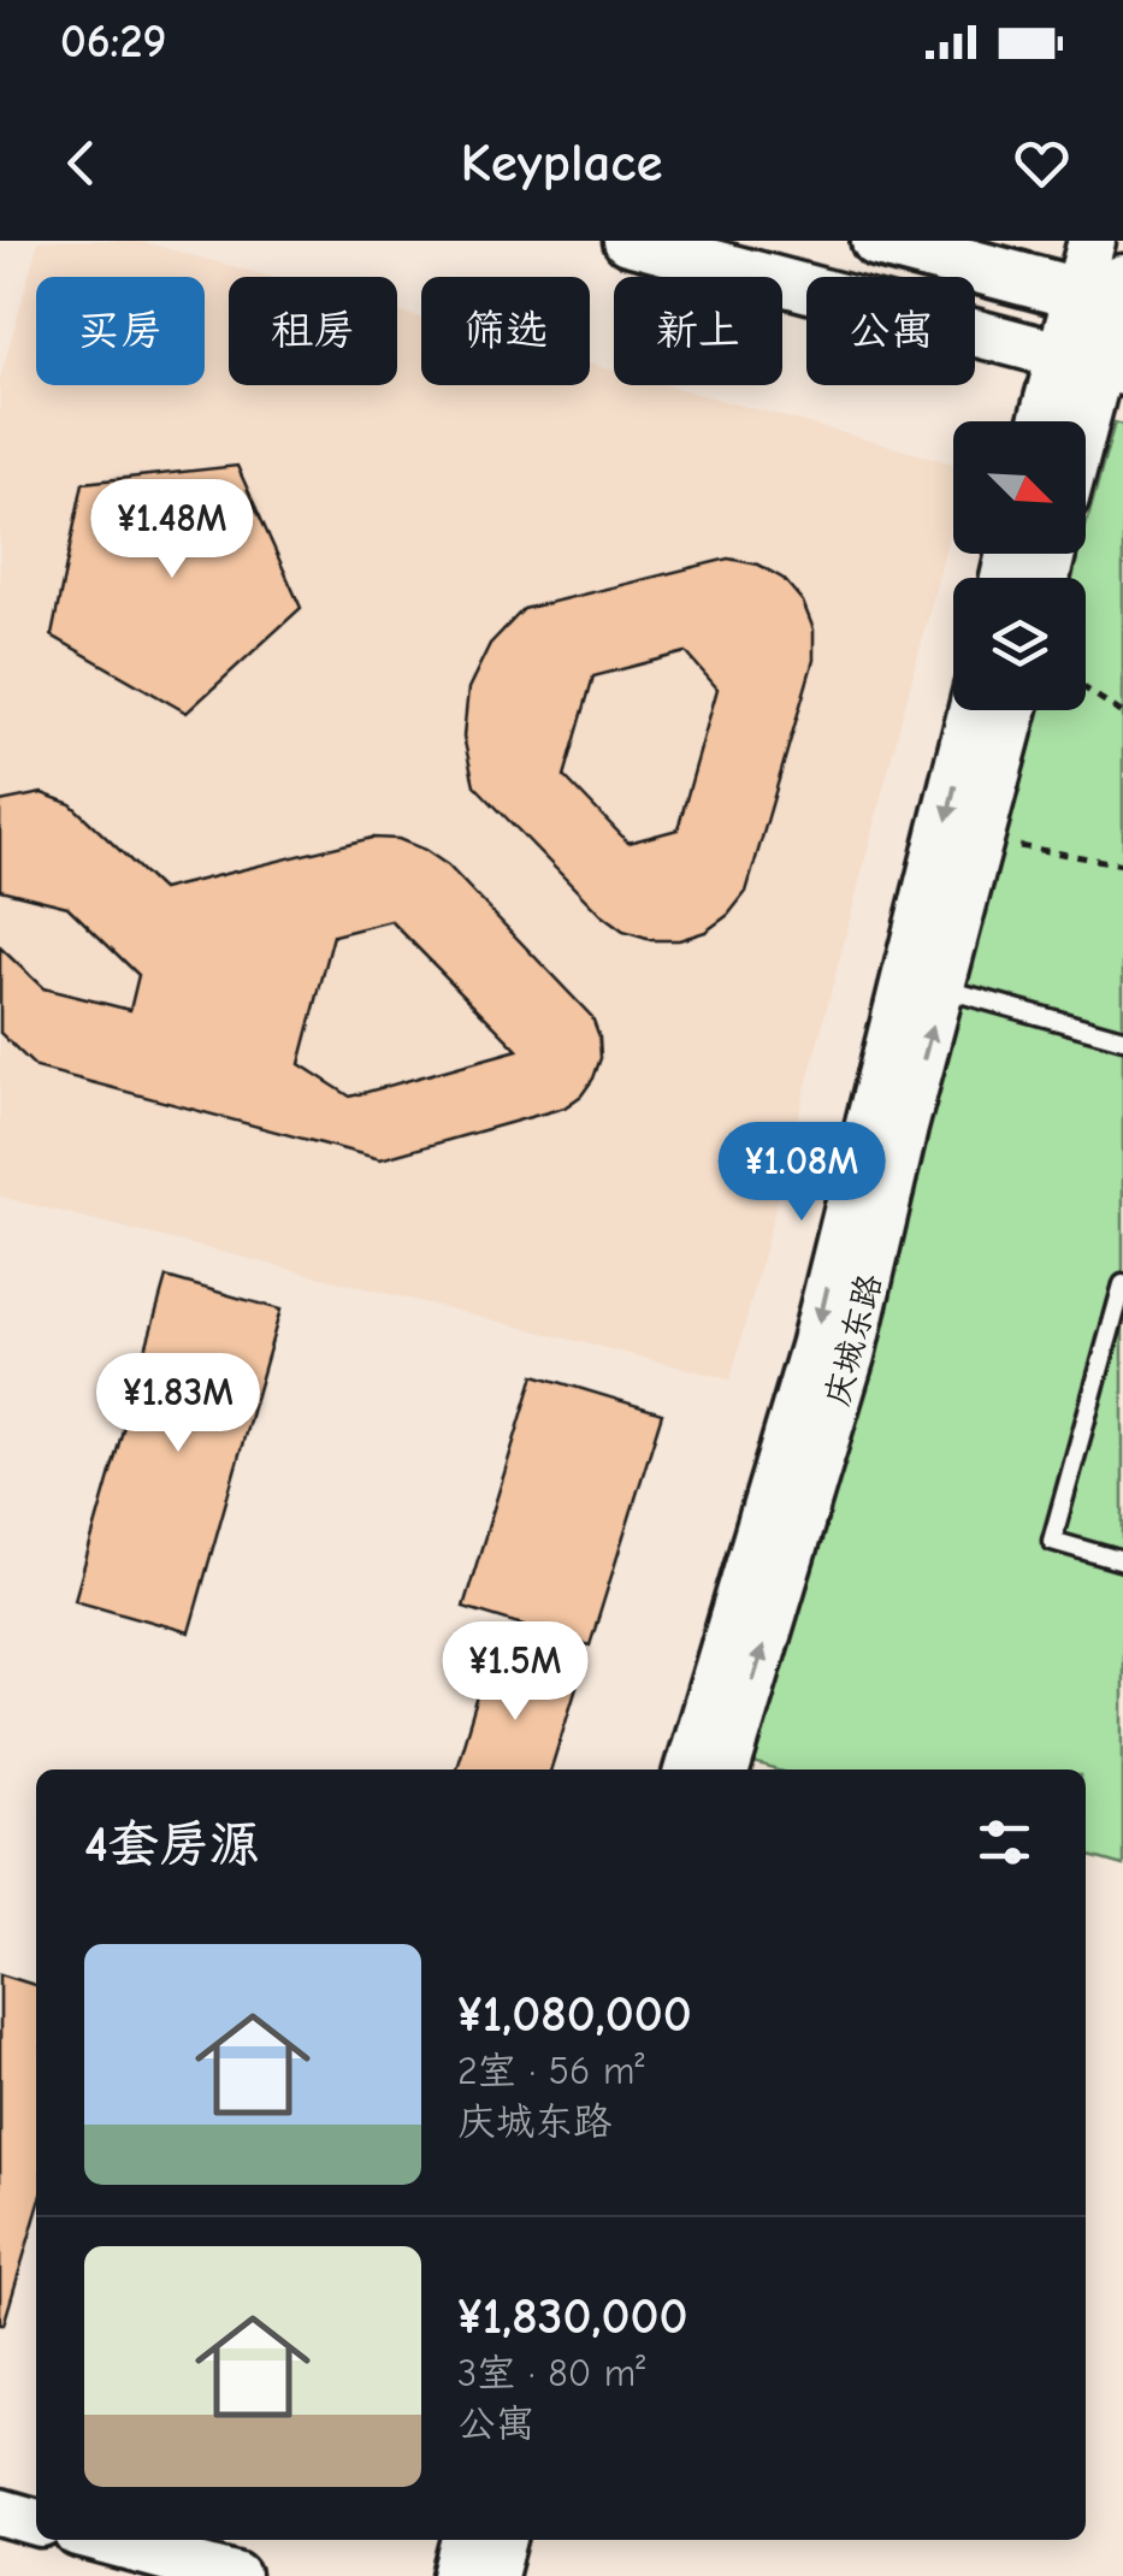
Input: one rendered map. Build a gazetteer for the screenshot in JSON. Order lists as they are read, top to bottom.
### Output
{
  "streets": {
    "street": ["庆城东路"]
  },
  "north": "bottom right",
  "page": {
    "status": "06:29",
    "header": "Keyplace",
    "chip": [
      "买房",
      "租房",
      "筛选",
      "新上",
      "公寓"
    ],
    "price": [
      "¥1.48M",
      "¥1.08M",
      "¥1.83M",
      "¥1.5M"
    ],
    "heading": "4套房源",
    "list": [
      {
        "name": "¥1,080,000",
        "note": "2室 · 56 m² · 庆城东路"
      },
      {
        "name": "¥1,830,000",
        "note": "3室 · 80 m² · 公寓"
      }
    ]
  }
}
